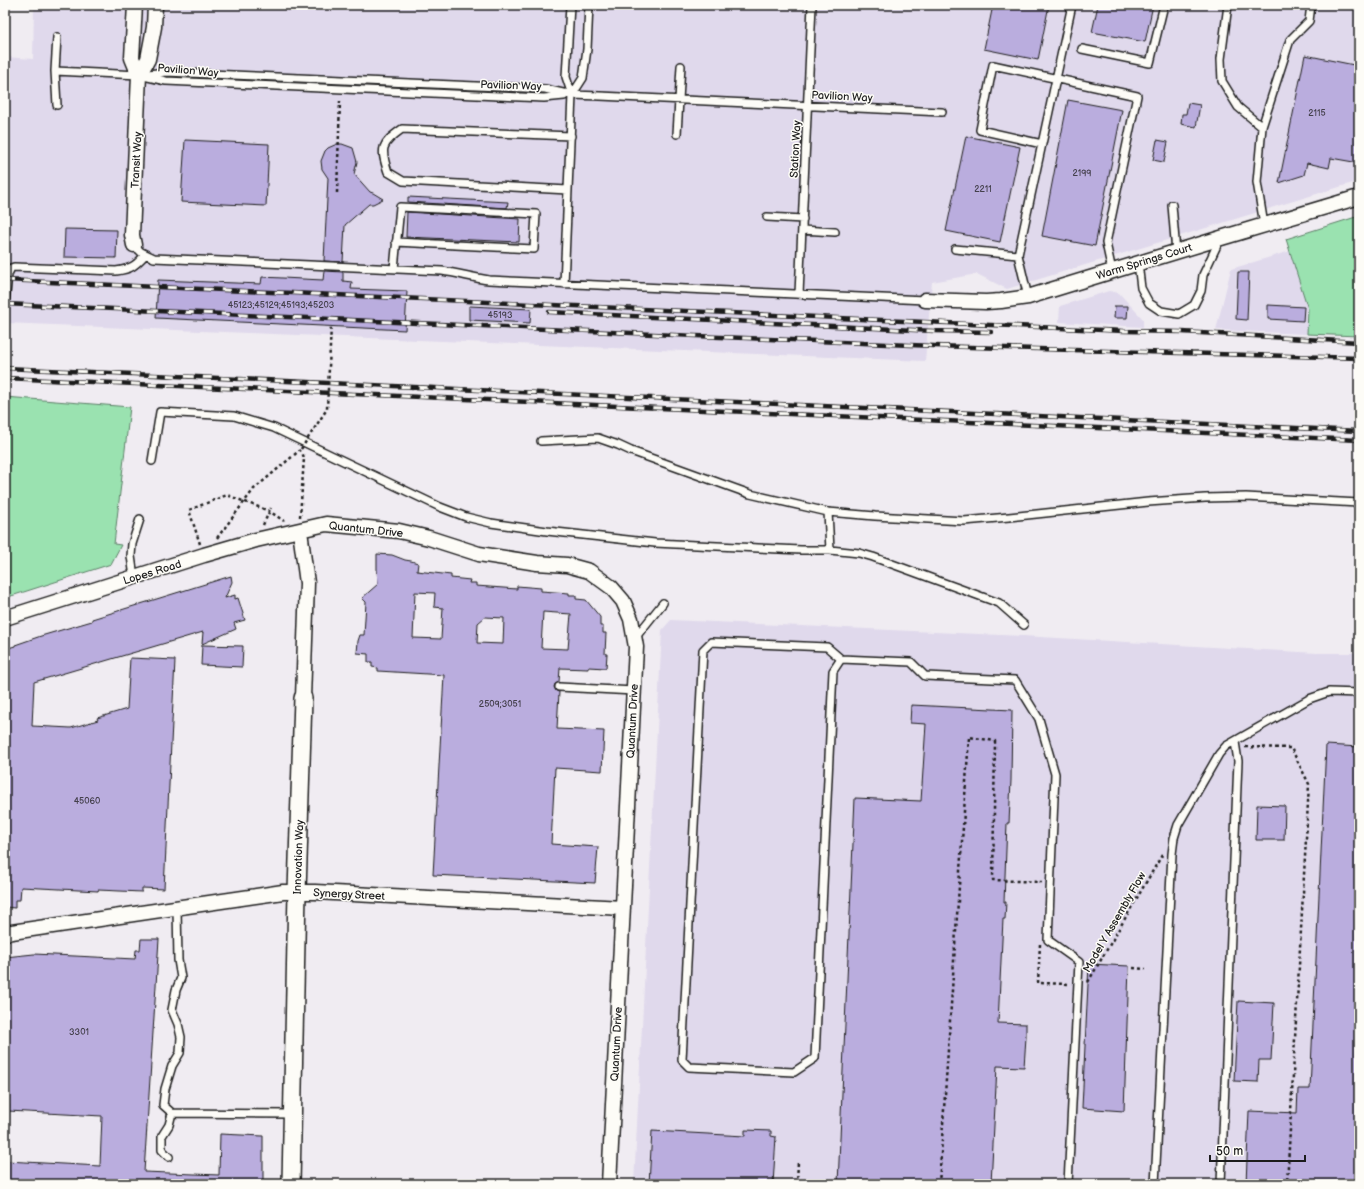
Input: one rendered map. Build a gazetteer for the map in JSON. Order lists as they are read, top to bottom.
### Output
{
  "streets": {
    "street": [
      "Transit Way",
      "Warm Springs Court",
      "Quantum Drive",
      "Lopes Road",
      "Innovation Way",
      "Synergy Street"
    ],
    "lane": ["Pavilion Way", "Station Way"],
    "path": ["Model Y Assembly Flow"]
  },
  "crossings": [
    ["Pavilion Way", "Station Way"],
    ["Pavilion Way", "Transit Way"],
    ["Quantum Drive", "Lopes Road"],
    ["Quantum Drive", "Innovation Way"],
    ["Quantum Drive", "Synergy Street"],
    ["Lopes Road", "Innovation Way"],
    ["Innovation Way", "Synergy Street"]
  ],
  "house_numbers": [
    "2115",
    "2199",
    "2211",
    "45123;45129;45193;45203",
    "45193",
    "2509;3051",
    "45060",
    "3301"
  ],
  "scale_bar": "50 m"
}
